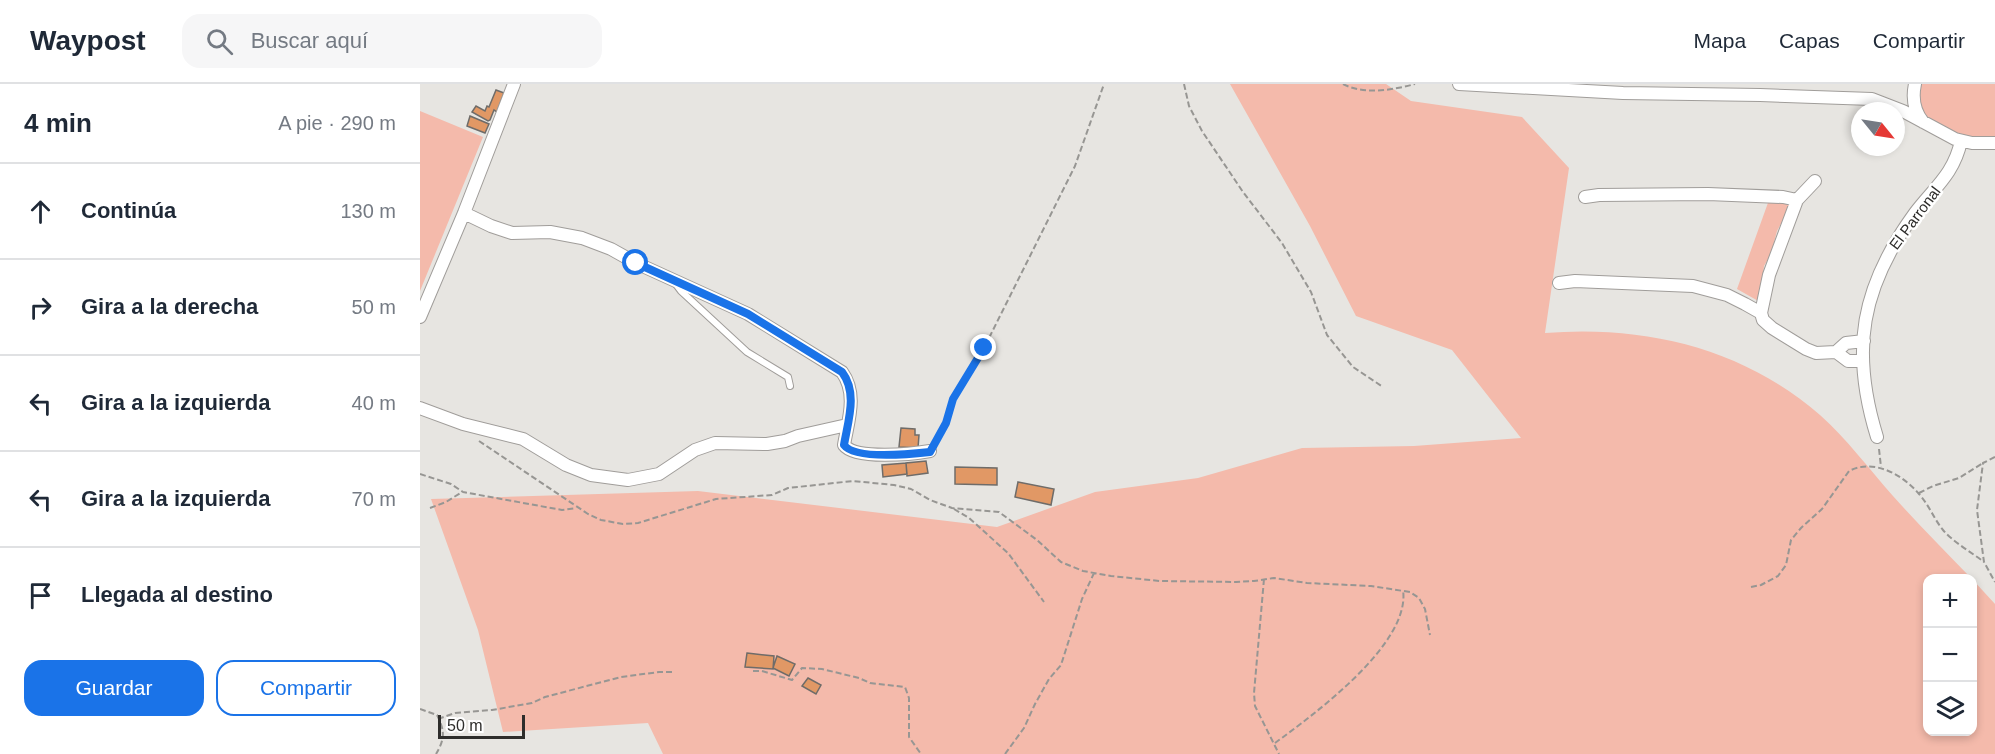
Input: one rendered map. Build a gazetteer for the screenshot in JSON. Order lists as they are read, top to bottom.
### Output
{
  "streets": {
    "street": ["El Parronal"]
  },
  "scale_bar": "50 m",
  "north": "bottom right",
  "page": {
    "header": "Waypost",
    "search": "Buscar aquí",
    "nav": ["Mapa", "Capas", "Compartir"],
    "heading": ["4 min", "A pie · 290 m"],
    "list": [
      ["Continúa", "130 m"],
      ["Gira a la derecha", "50 m"],
      ["Gira a la izquierda", "40 m"],
      ["Gira a la izquierda", "70 m"],
      "Llegada al destino"
    ],
    "map_buttons": ["+", "−"],
    "buttons": ["Guardar", "Compartir"],
    "scale": "50 m"
  }
}
